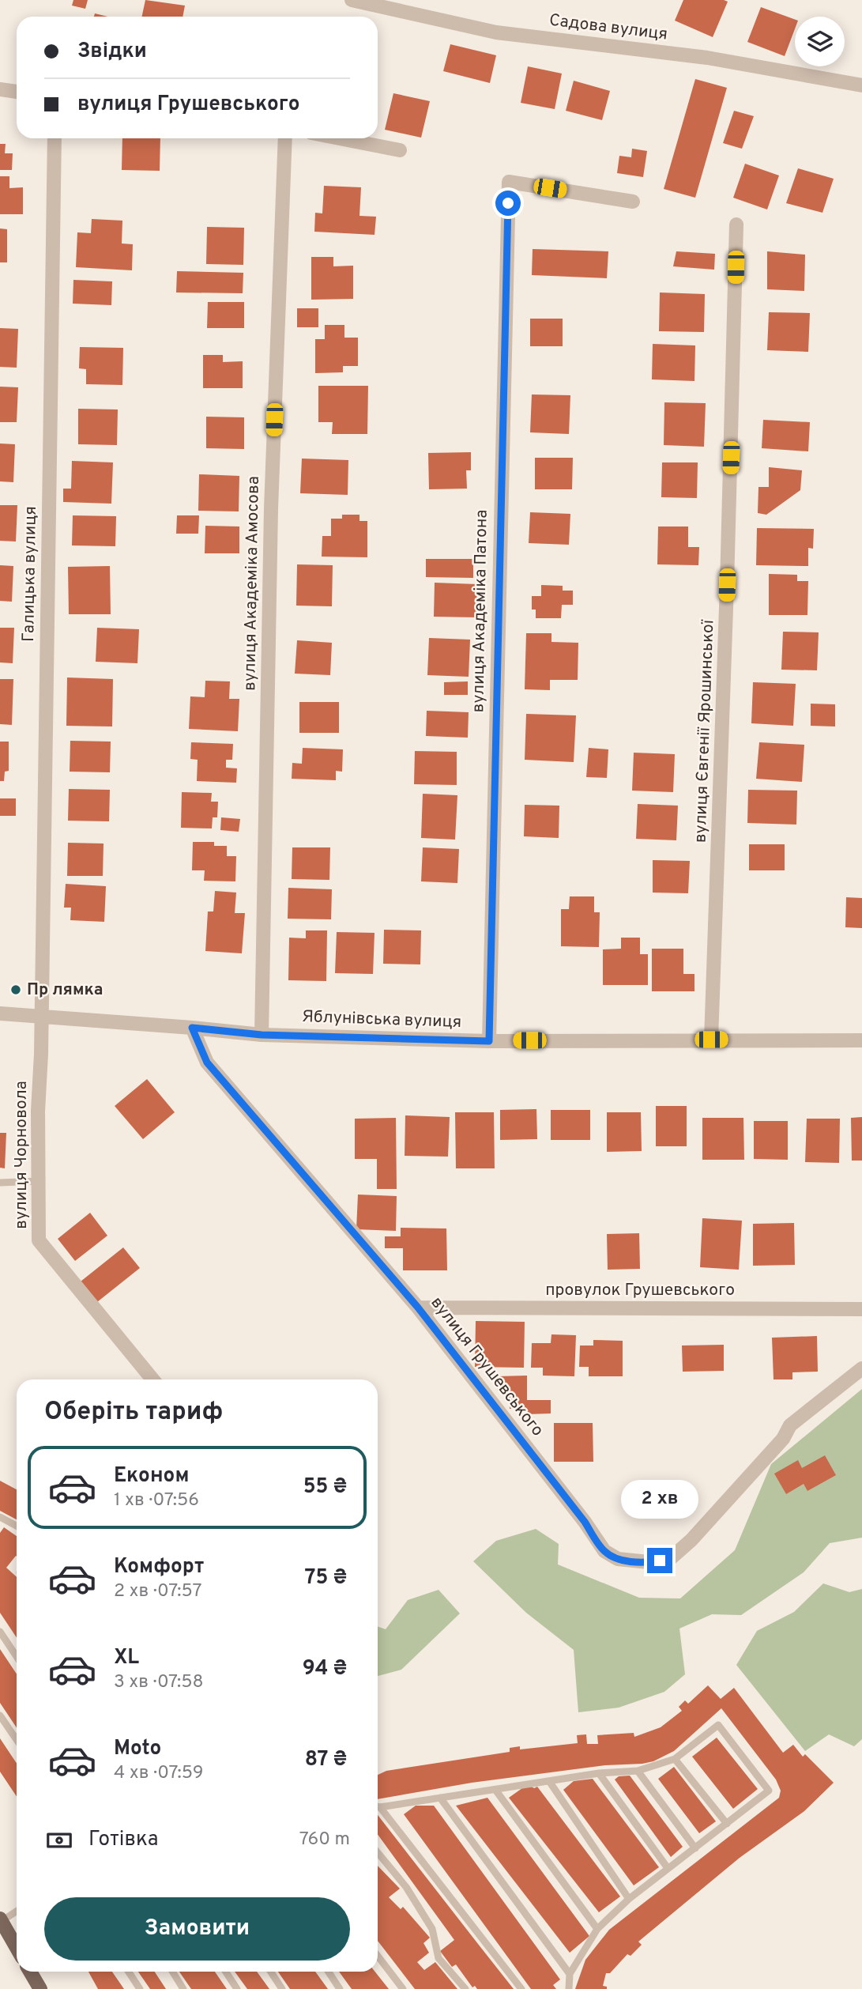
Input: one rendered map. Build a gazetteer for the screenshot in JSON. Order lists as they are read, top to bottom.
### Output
{
  "streets": {
    "street": [
      "Садова вулиця",
      "Галицька вулиця",
      "вулиця Академіка Амосова",
      "вулиця Академіка Патона",
      "вулиця Євгенії Ярошинської",
      "Яблунівська вулиця",
      "вулиця Чорновола",
      "провулок Грушевського",
      "вулиця Грушевського"
    ]
  },
  "crossings": [
    ["Галицька вулиця", "Яблунівська вулиця"],
    ["Галицька вулиця", "вулиця Чорновола"],
    ["вулиця Академіка Амосова", "Яблунівська вулиця"],
    ["вулиця Академіка Патона", "Яблунівська вулиця"],
    ["вулиця Євгенії Ярошинської", "Яблунівська вулиця"],
    ["Яблунівська вулиця", "вулиця Чорновола"],
    ["Яблунівська вулиця", "вулиця Грушевського"],
    ["провулок Грушевського", "вулиця Грушевського"]
  ],
  "places": ["Пр лямка"],
  "page": {
    "banner": ["Звідки", "вулиця Грушевського"],
    "heading": "Оберіть тариф",
    "list": [
      {
        "name": "Економ",
        "note": "1 хв · 07:56",
        "value": "55 ₴"
      },
      {
        "name": "Комфорт",
        "note": "2 хв · 07:57",
        "value": "75 ₴"
      },
      {
        "name": "XL",
        "note": "3 хв · 07:58",
        "value": "94 ₴"
      },
      {
        "name": "Moto",
        "note": "4 хв · 07:59",
        "value": "87 ₴"
      }
    ],
    "bubble": "2 хв",
    "pay": ["Готівка", "760 m"],
    "buttons": "Замовити"
  }
}
